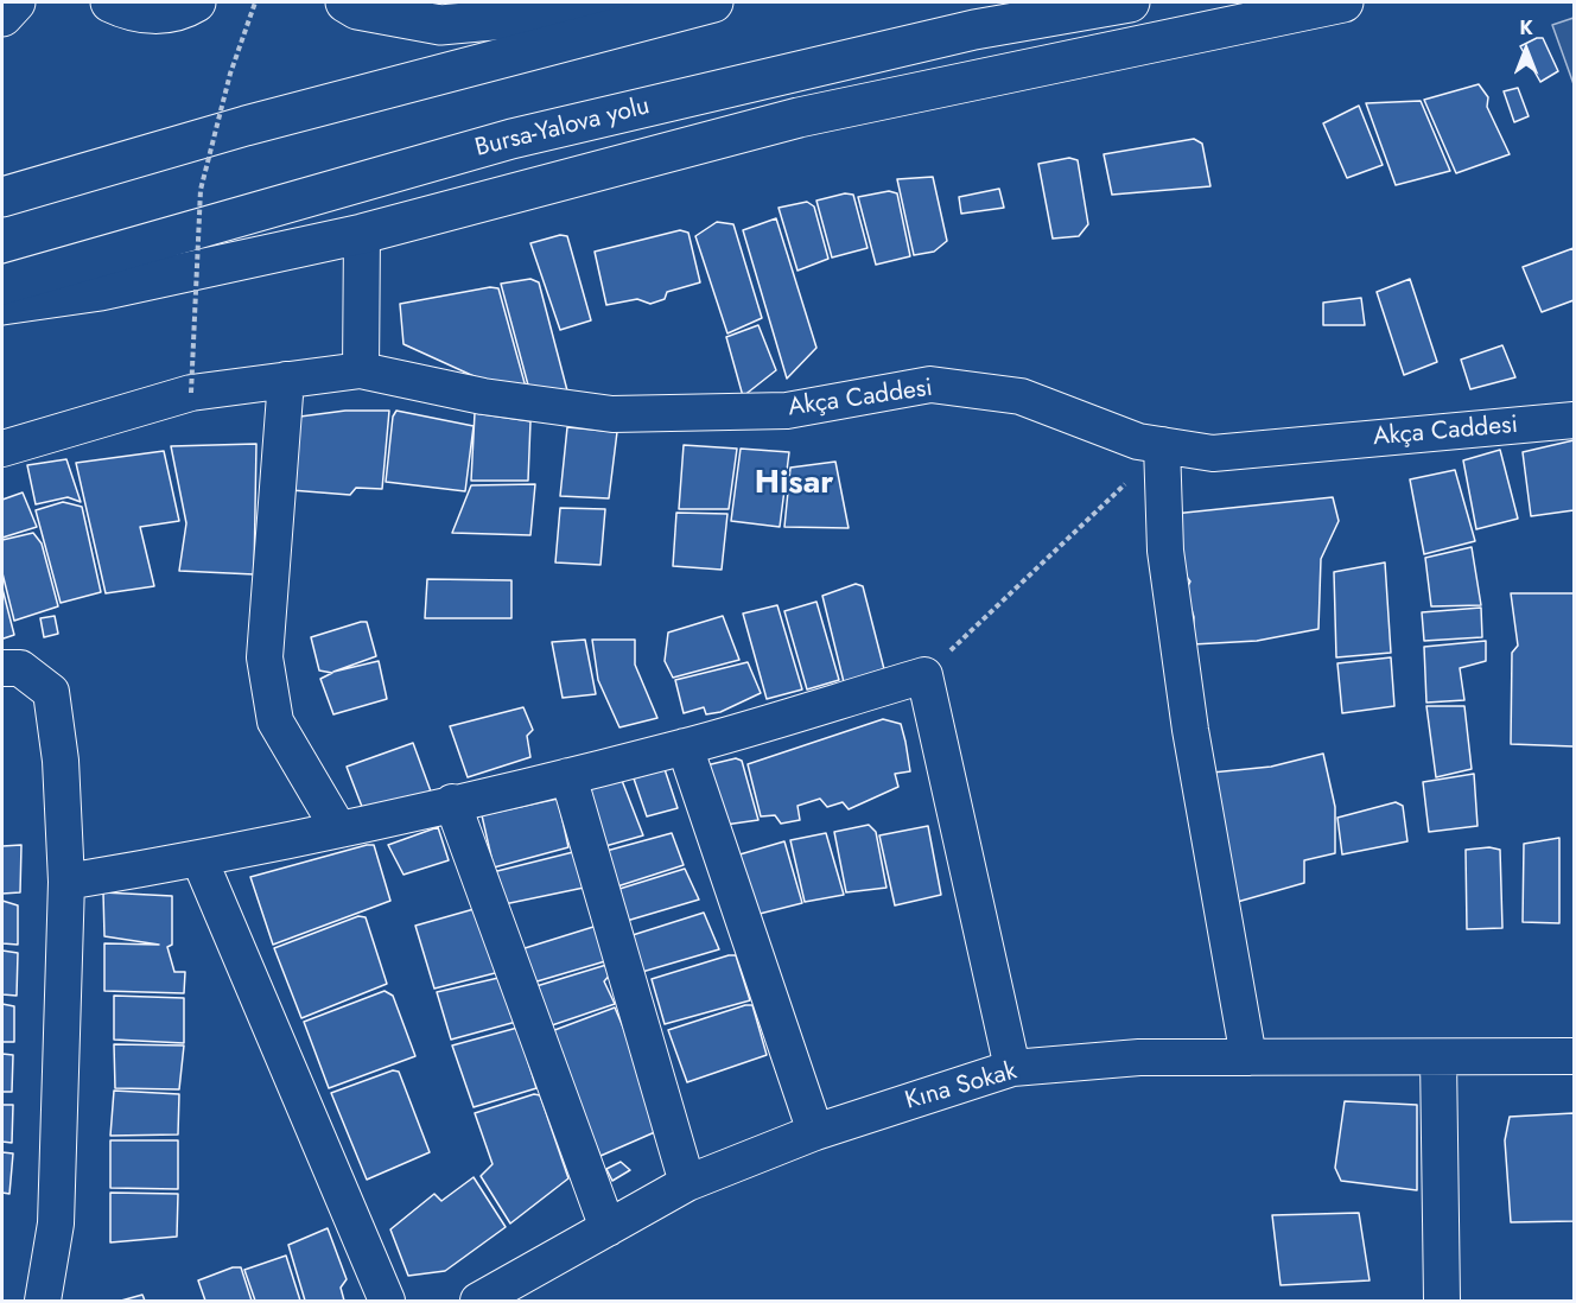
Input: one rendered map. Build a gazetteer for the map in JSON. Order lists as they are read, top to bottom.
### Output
{
  "streets": {
    "main road": ["Bursa-Yalova yolu"],
    "street": ["Akça Caddesi", "Kına Sokak"]
  },
  "districts": ["Hisar"],
  "north": "top"
}
